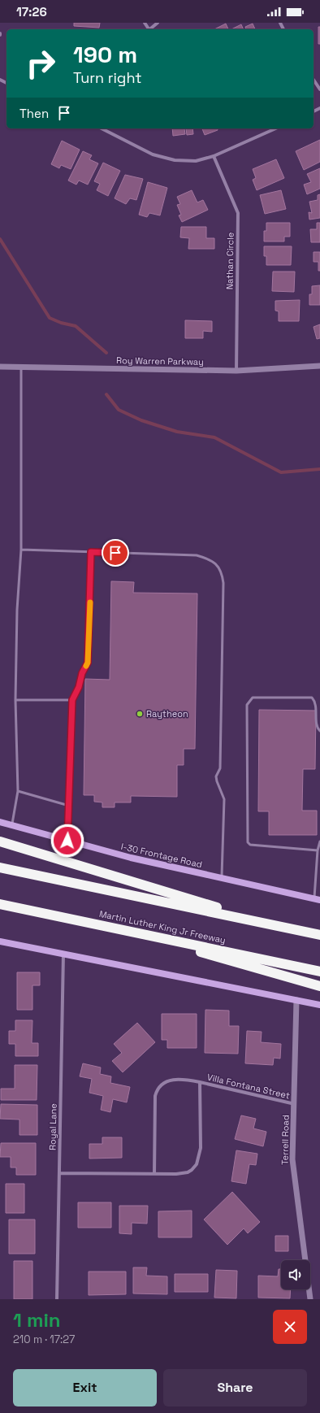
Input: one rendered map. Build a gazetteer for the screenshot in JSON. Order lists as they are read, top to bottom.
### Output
{
  "streets": {
    "highway": ["Martin Luther King Jr Freeway"],
    "main road": ["I-30 Frontage Road"],
    "street": [
      "Nathan Circle",
      "Roy Warren Parkway",
      "Villa Fontana Street",
      "Royal Lane",
      "Terrell Road"
    ]
  },
  "crossings": [
    ["Nathan Circle", "Roy Warren Parkway"],
    ["Villa Fontana Street", "Royal Lane"],
    ["Villa Fontana Street", "Terrell Road"]
  ],
  "places": ["Raytheon"],
  "page": {
    "status": "17:26",
    "turn": ["190 m", "Turn right"],
    "then": "Then",
    "heading": ["1 min", "210 m · 17:27"],
    "buttons": ["Exit", "Share"]
  }
}
